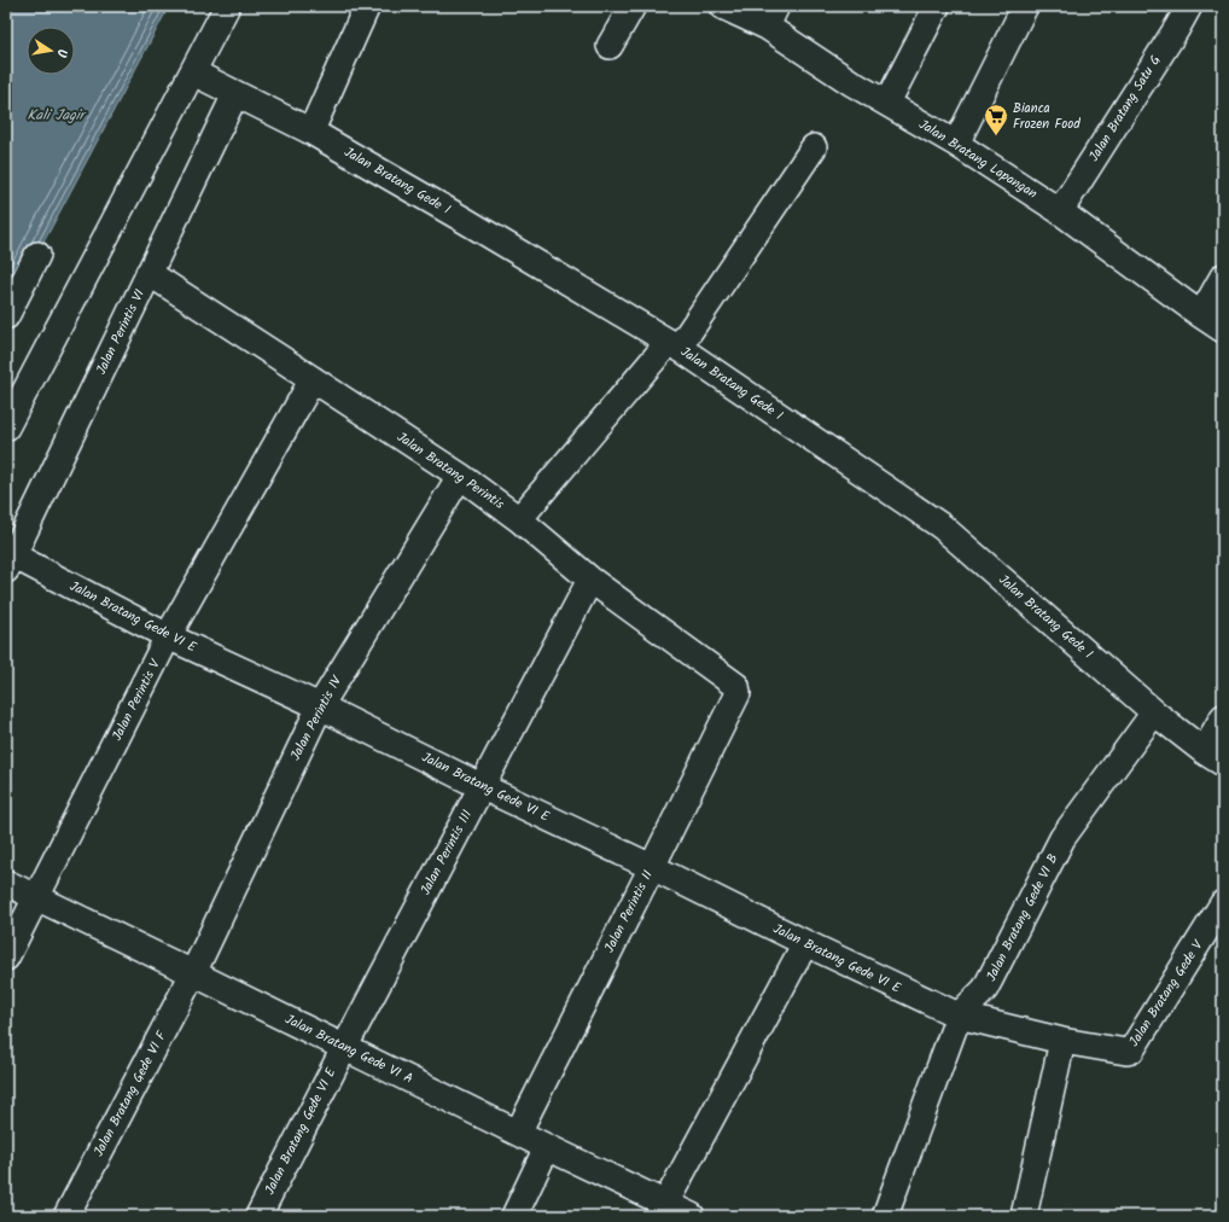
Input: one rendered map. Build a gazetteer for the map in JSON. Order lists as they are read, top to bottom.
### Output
{
  "streets": {
    "street": [
      "Jalan Bratang Satu G",
      "Jalan Bratang Lapangan",
      "Jalan Bratang Gede I",
      "Jalan Perintis VI",
      "Jalan Bratang Perintis",
      "Jalan Bratang Gede VI E",
      "Jalan Perintis V",
      "Jalan Perintis IV",
      "Jalan Perintis III",
      "Jalan Perintis II",
      "Jalan Bratang Gede VI B",
      "Jalan Bratang Gede V",
      "Jalan Bratang Gede VI A",
      "Jalan Bratang Gede VI F"
    ]
  },
  "crossings": [
    ["Jalan Bratang Satu G", "Jalan Bratang Lapangan"],
    ["Jalan Bratang Gede I", "Jalan Perintis VI"],
    ["Jalan Bratang Gede I", "Jalan Bratang Gede VI B"],
    ["Jalan Perintis VI", "Jalan Bratang Perintis"],
    ["Jalan Perintis VI", "Jalan Bratang Gede VI E"],
    ["Jalan Bratang Perintis", "Jalan Perintis V"],
    ["Jalan Bratang Perintis", "Jalan Perintis IV"],
    ["Jalan Bratang Perintis", "Jalan Perintis III"],
    ["Jalan Bratang Perintis", "Jalan Perintis II"],
    ["Jalan Bratang Gede VI E", "Jalan Perintis V"],
    ["Jalan Bratang Gede VI E", "Jalan Perintis IV"],
    ["Jalan Bratang Gede VI E", "Jalan Perintis III"],
    ["Jalan Bratang Gede VI E", "Jalan Perintis II"],
    ["Jalan Bratang Gede VI E", "Jalan Bratang Gede VI B"],
    ["Jalan Bratang Gede VI E", "Jalan Bratang Gede V"],
    ["Jalan Bratang Gede VI E", "Jalan Bratang Gede VI A"],
    ["Jalan Perintis V", "Jalan Bratang Gede VI A"],
    ["Jalan Perintis IV", "Jalan Bratang Gede VI A"],
    ["Jalan Perintis IV", "Jalan Bratang Gede VI F"],
    ["Jalan Perintis III", "Jalan Bratang Gede VI A"],
    ["Jalan Perintis II", "Jalan Bratang Gede VI A"],
    ["Jalan Bratang Gede VI B", "Jalan Bratang Gede V"],
    ["Jalan Bratang Gede VI A", "Jalan Bratang Gede VI F"]
  ],
  "water": ["Kali Jagir"],
  "places": {
    "supermarket": ["Bianca Frozen Food"]
  },
  "north": "right"
}
